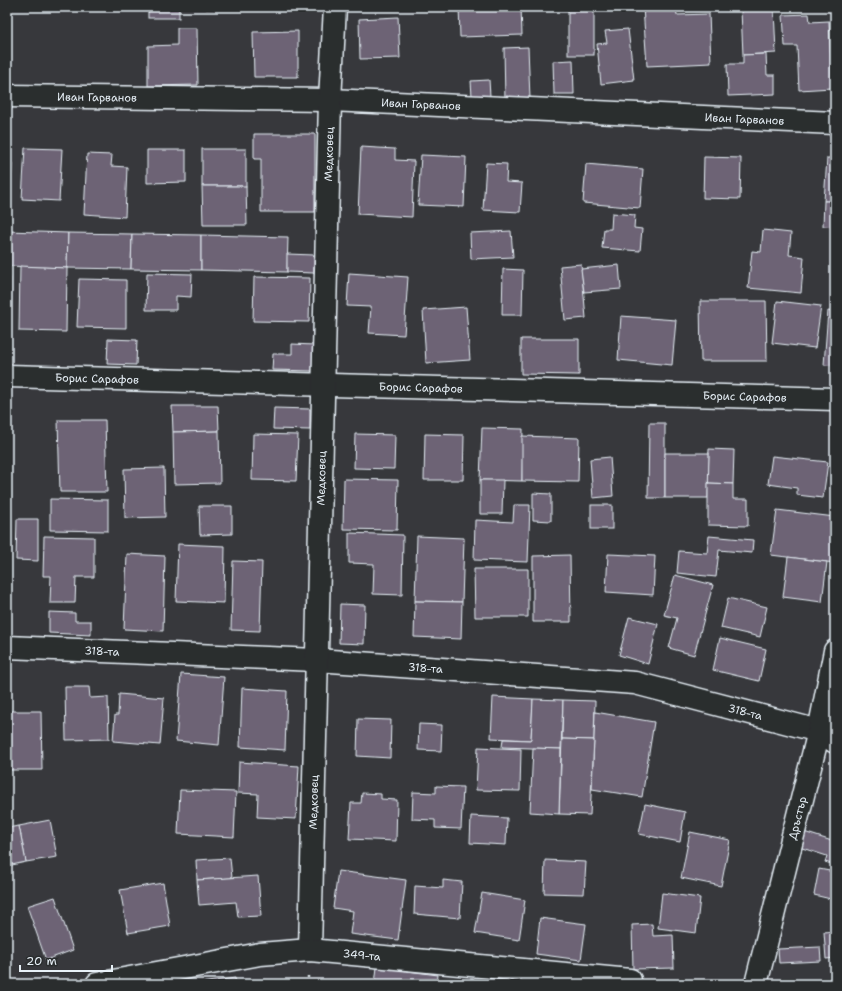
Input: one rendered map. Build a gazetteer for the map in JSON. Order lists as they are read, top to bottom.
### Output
{
  "streets": {
    "street": [
      "Иван Гарванов",
      "Медковец",
      "Борис Сарафов",
      "318-та",
      "Дръстър",
      "349-та"
    ]
  },
  "crossings": [
    ["Иван Гарванов", "Медковец"],
    ["Медковец", "Борис Сарафов"],
    ["Медковец", "318-та"],
    ["Медковец", "349-та"],
    ["318-та", "Дръстър"]
  ],
  "scale_bar": "20 m"
}
